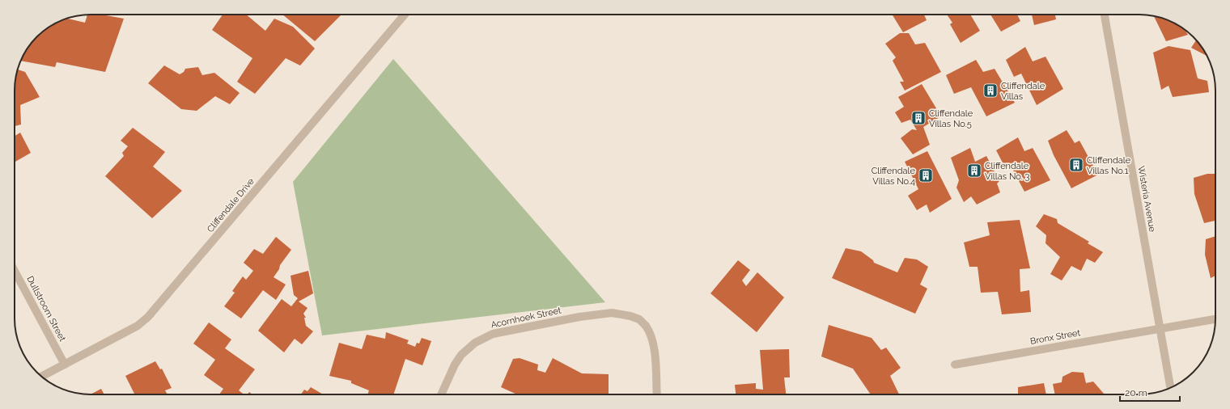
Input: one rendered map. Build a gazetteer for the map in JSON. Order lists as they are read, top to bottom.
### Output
{
  "streets": {
    "street": [
      "Wisteria Avenue",
      "Cliffendale Drive",
      "Dullstroom Street",
      "Acornhoek Street",
      "Bronx Street"
    ]
  },
  "crossings": [
    ["Wisteria Avenue", "Bronx Street"],
    ["Cliffendale Drive", "Dullstroom Street"]
  ],
  "places": {
    "building": [
      "Cliffendale Villas",
      "Cliffendale Villas No.5",
      "Cliffendale Villas No.1",
      "Cliffendale Villas No. 3",
      "Cliffendale Villas No.4"
    ]
  },
  "scale_bar": "20 m"
}
